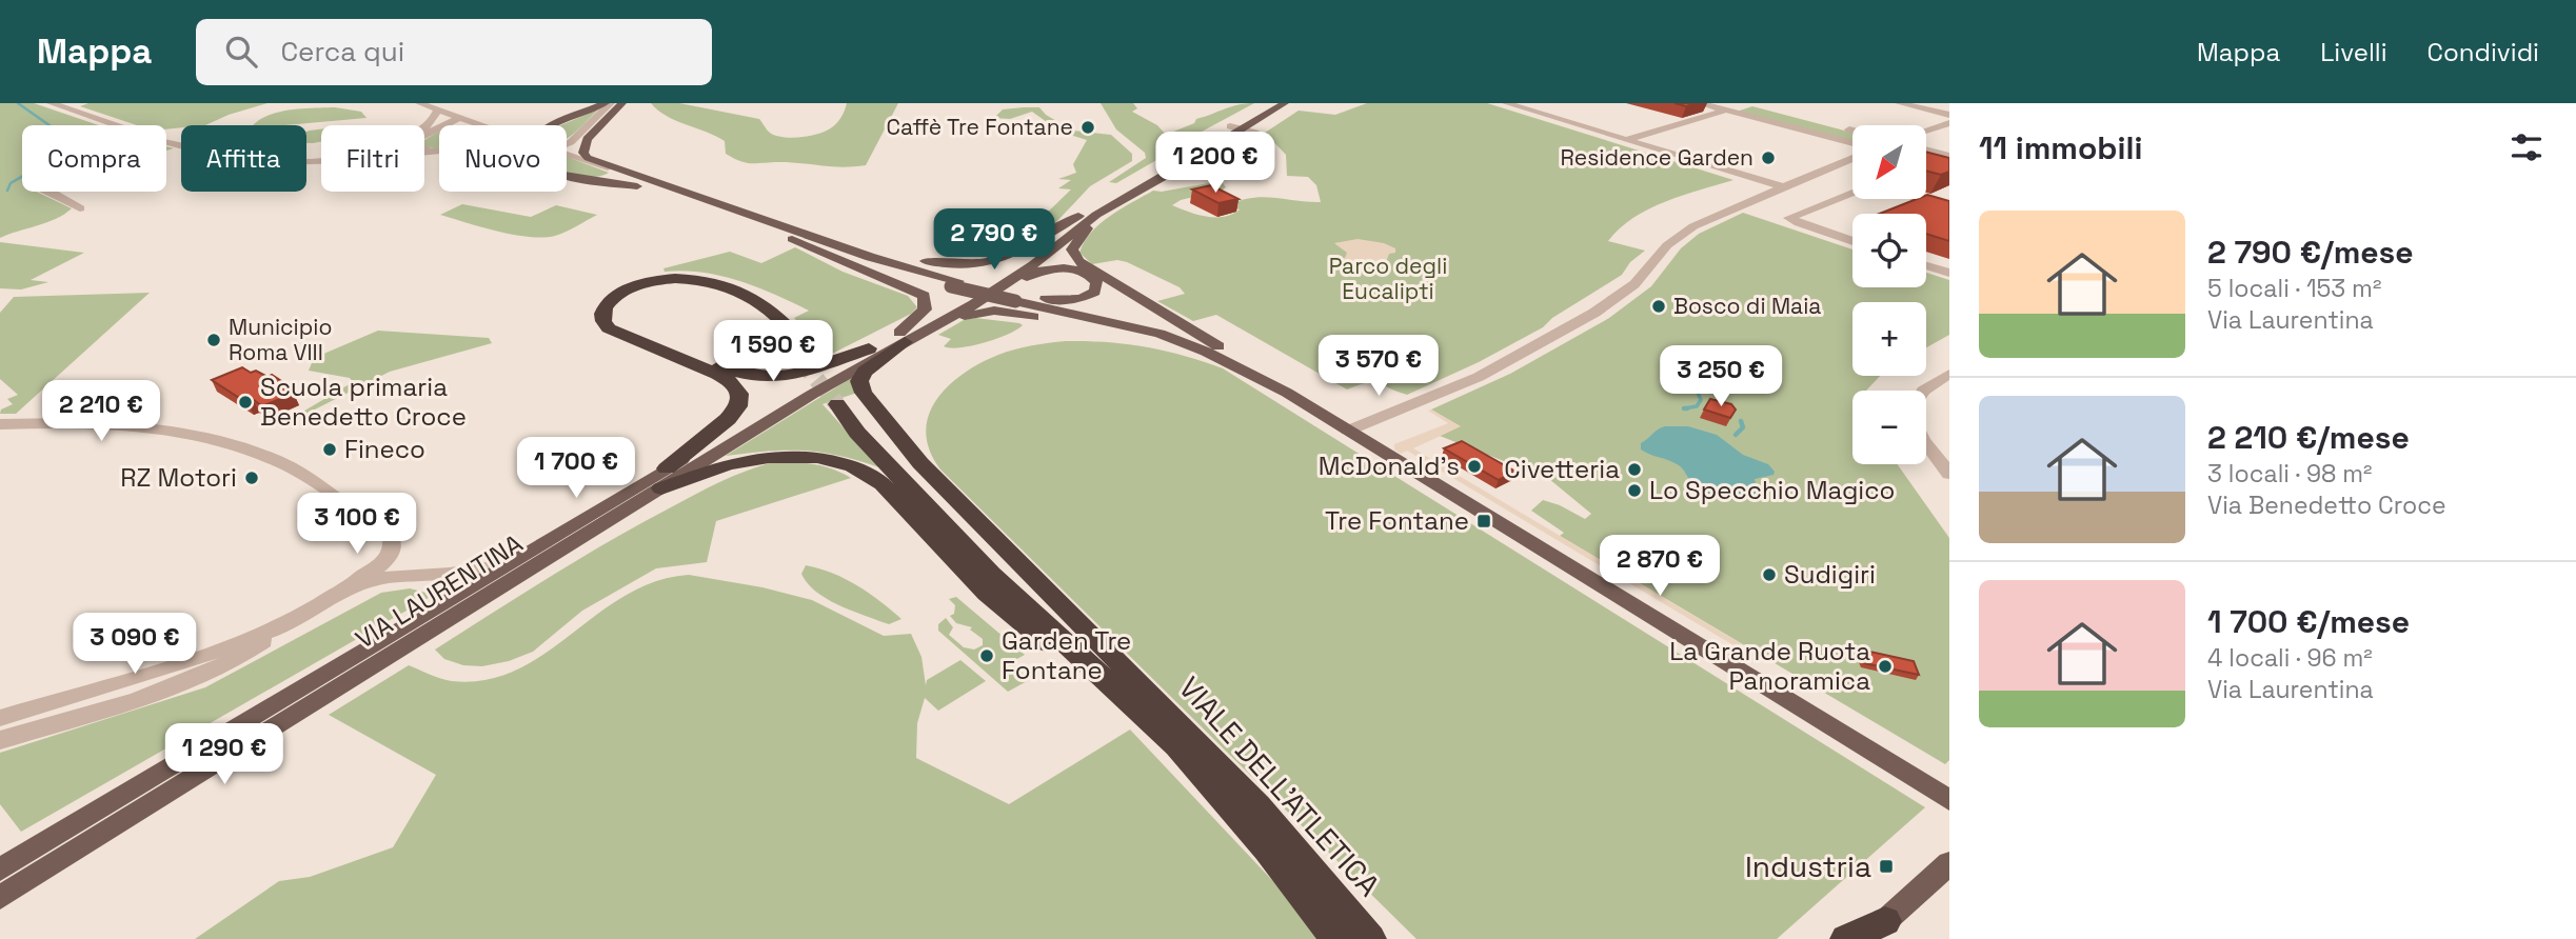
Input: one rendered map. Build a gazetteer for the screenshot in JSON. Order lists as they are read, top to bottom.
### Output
{
  "streets": {
    "highway": ["VIALE DELL'ATLETICA"],
    "main road": ["VIA LAURENTINA"]
  },
  "parks": ["Parco degli Eucalipti"],
  "places": {
    "other": [
      "Caffè Tre Fontane",
      "Residence Garden",
      "Bosco di Maia",
      "Municipio Roma VIII",
      "Scuola primaria Benedetto Croce",
      "Fineco",
      "McDonald's",
      "Civetteria",
      "RZ Motori",
      "Lo Specchio Magico",
      "Sudigiri",
      "Garden Tre Fontane",
      "La Grande Ruota Panoramica"
    ],
    "transit": ["Tre Fontane", "Industria"]
  },
  "north": "bottom left",
  "page": {
    "header": "Mappa",
    "search": "Cerca qui",
    "nav": ["Mappa", "Livelli", "Condividi"],
    "heading": "11 immobili",
    "map_buttons": ["+", "−"],
    "chip": [
      "Compra",
      "Affitta",
      "Filtri",
      "Nuovo"
    ],
    "price": [
      "1 200 €",
      "2 790 €",
      "1 590 €",
      "3 570 €",
      "3 250 €",
      "2 210 €",
      "1 700 €",
      "3 100 €",
      "2 870 €",
      "3 090 €",
      "1 290 €"
    ],
    "list": [
      {
        "name": "2 790 €/mese",
        "note": "5 locali · 153 m² · Via Laurentina"
      },
      {
        "name": "2 210 €/mese",
        "note": "3 locali · 98 m² · Via Benedetto Croce"
      },
      {
        "name": "1 700 €/mese",
        "note": "4 locali · 96 m² · Via Laurentina"
      }
    ]
  }
}
